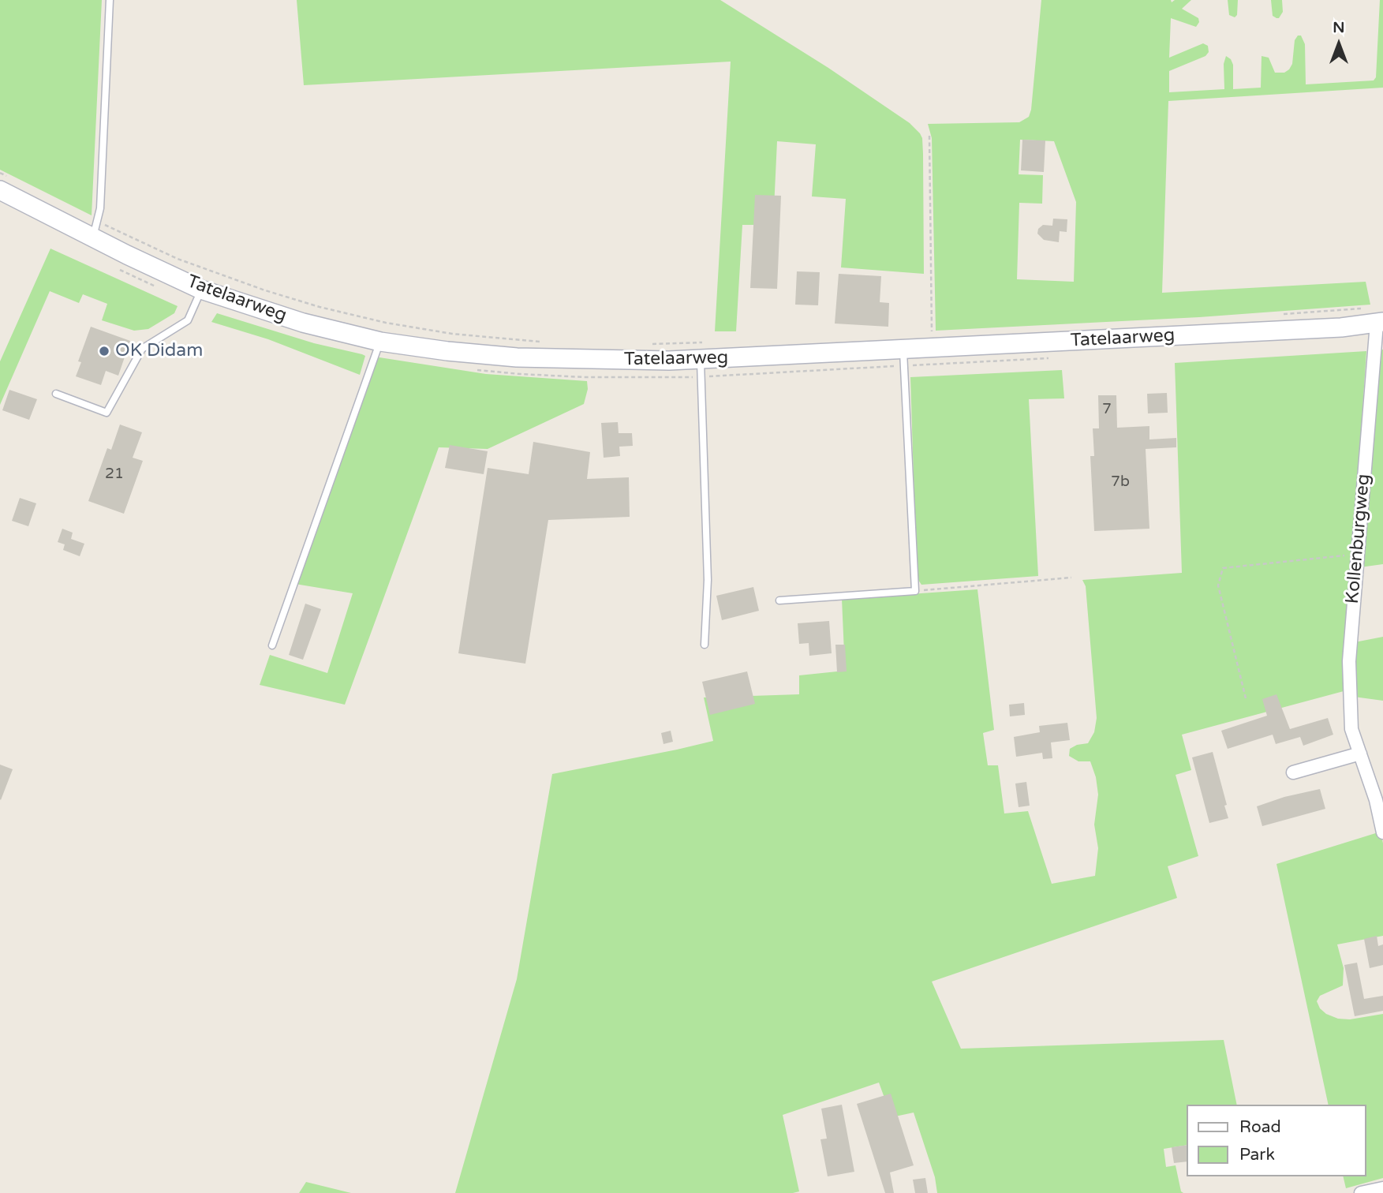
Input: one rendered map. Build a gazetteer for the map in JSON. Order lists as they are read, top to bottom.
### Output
{
  "streets": {
    "main road": ["Tatelaarweg"],
    "street": ["Kollenburgweg"]
  },
  "crossings": [
    ["Tatelaarweg", "Kollenburgweg"]
  ],
  "places": ["OK Didam"],
  "house_numbers": ["7", "21", "7b"],
  "legend": ["Road", "Park"],
  "north": "top"
}
